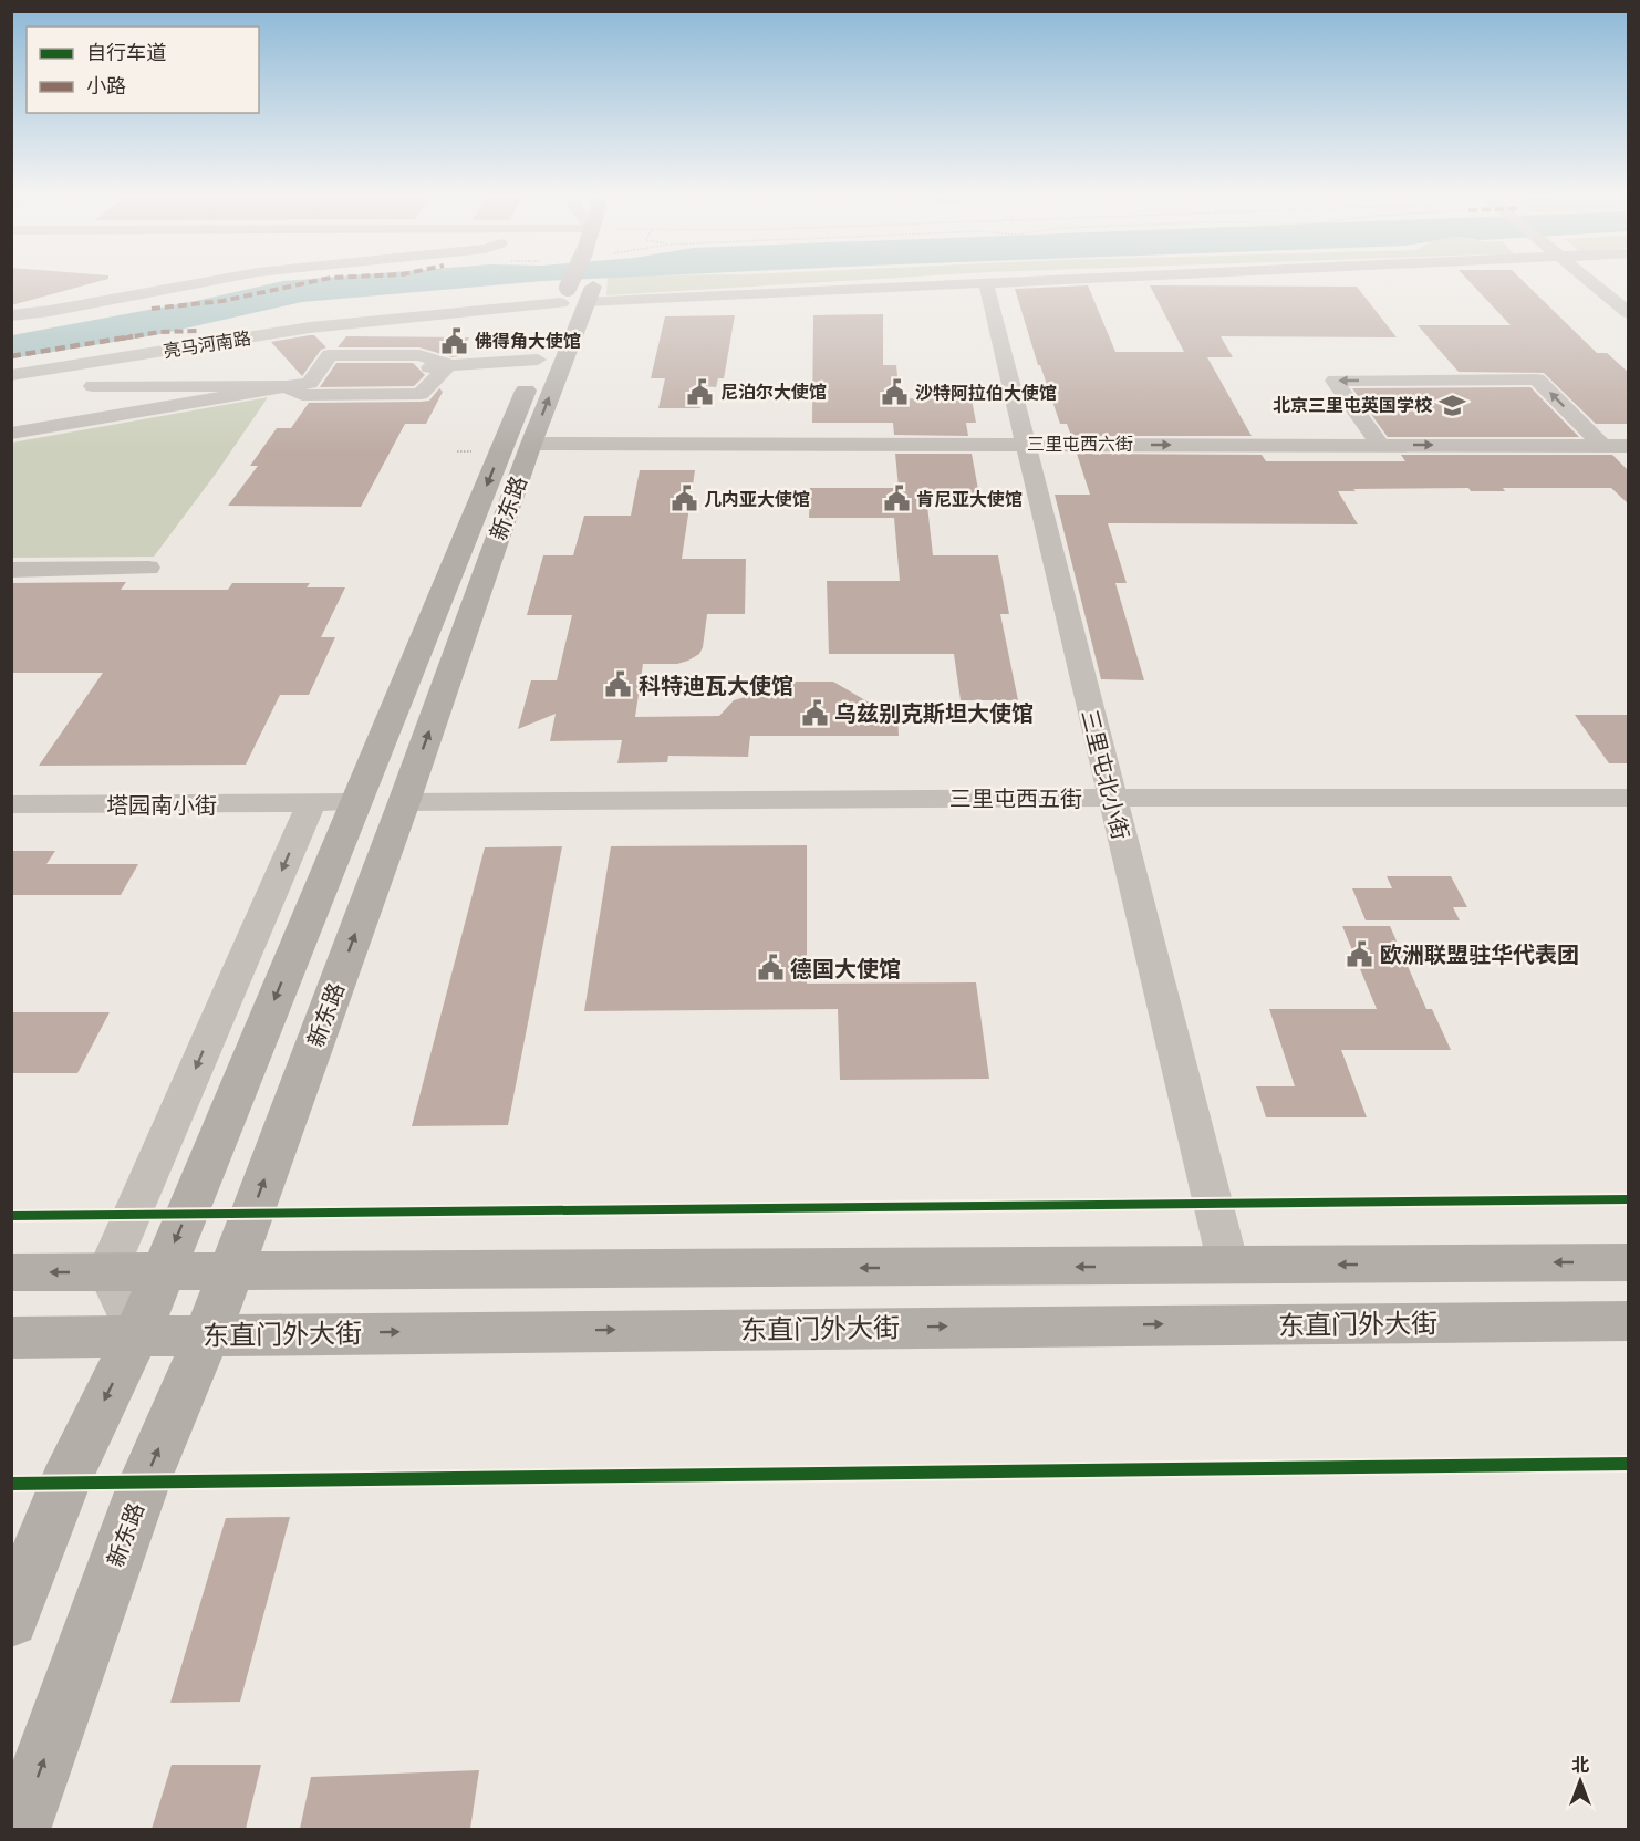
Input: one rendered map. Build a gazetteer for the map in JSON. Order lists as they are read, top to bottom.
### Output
{
  "streets": {
    "main road": ["新东路", "东直门外大街"],
    "street": [
      "亮马河南路",
      "三里屯西六街",
      "三里屯北小街",
      "三里屯西五街",
      "塔园南小街"
    ]
  },
  "crossings": [
    ["亮马河南路", "新东路"],
    ["亮马河南路", "三里屯北小街"],
    ["三里屯西六街", "新东路"],
    ["三里屯西六街", "三里屯北小街"],
    ["新东路", "三里屯西五街"],
    ["新东路", "塔园南小街"],
    ["新东路", "东直门外大街"],
    ["三里屯北小街", "三里屯西五街"]
  ],
  "one_way": ["三里屯西六街"],
  "places": {
    "public building": [
      "佛得角大使馆",
      "尼泊尔大使馆",
      "沙特阿拉伯大使馆",
      "几内亚大使馆",
      "肯尼亚大使馆",
      "科特迪瓦大使馆",
      "乌兹别克斯坦大使馆",
      "欧洲联盟驻华代表团",
      "德国大使馆"
    ],
    "school or university": ["北京三里屯英国学校"]
  },
  "legend": ["自行车道", "小路"],
  "north": "top"
}
